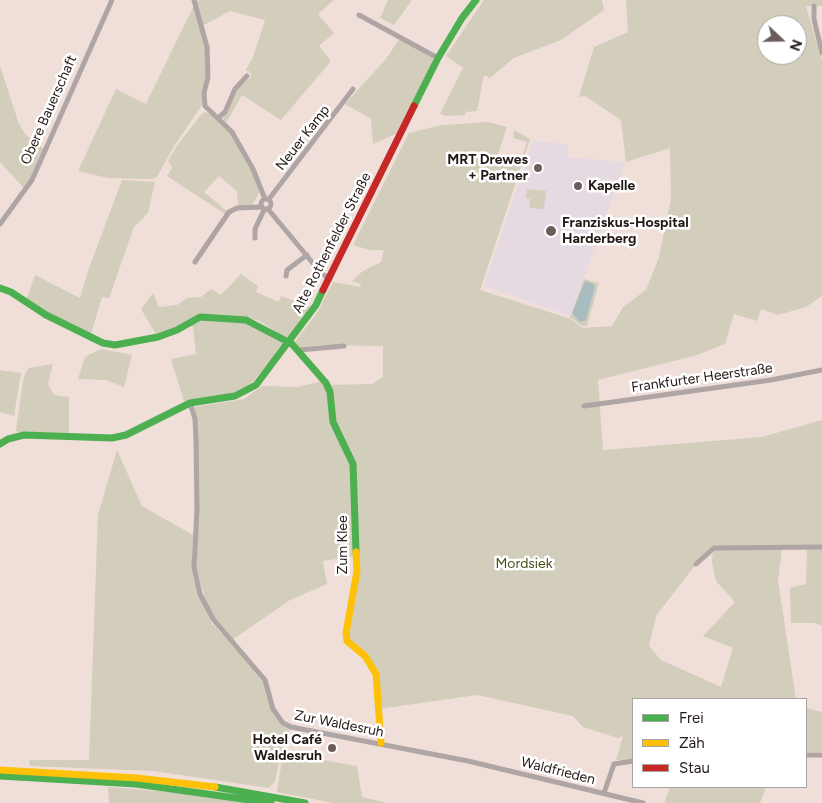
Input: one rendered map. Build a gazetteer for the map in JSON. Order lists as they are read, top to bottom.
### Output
{
  "streets": {
    "main road": ["Alte Rothenfelder Straße", "Zum Klee"],
    "street": [
      "Obere Bauerschaft",
      "Neuer Kamp",
      "Frankfurter Heerstraße",
      "Zur Waldesruh",
      "Waldfrieden"
    ]
  },
  "crossings": [
    ["Alte Rothenfelder Straße", "Zum Klee"],
    ["Alte Rothenfelder Straße", "Zur Waldesruh"],
    ["Zum Klee", "Zur Waldesruh"],
    ["Zur Waldesruh", "Waldfrieden"]
  ],
  "parks": ["Mordsiek"],
  "places": [
    "MRT Drewes + Partner",
    "Kapelle",
    "Franziskus-Hospital Harderberg",
    "Hotel Café Waldesruh"
  ],
  "legend": ["Frei", "Zäh", "Stau"],
  "north": "right"
}
